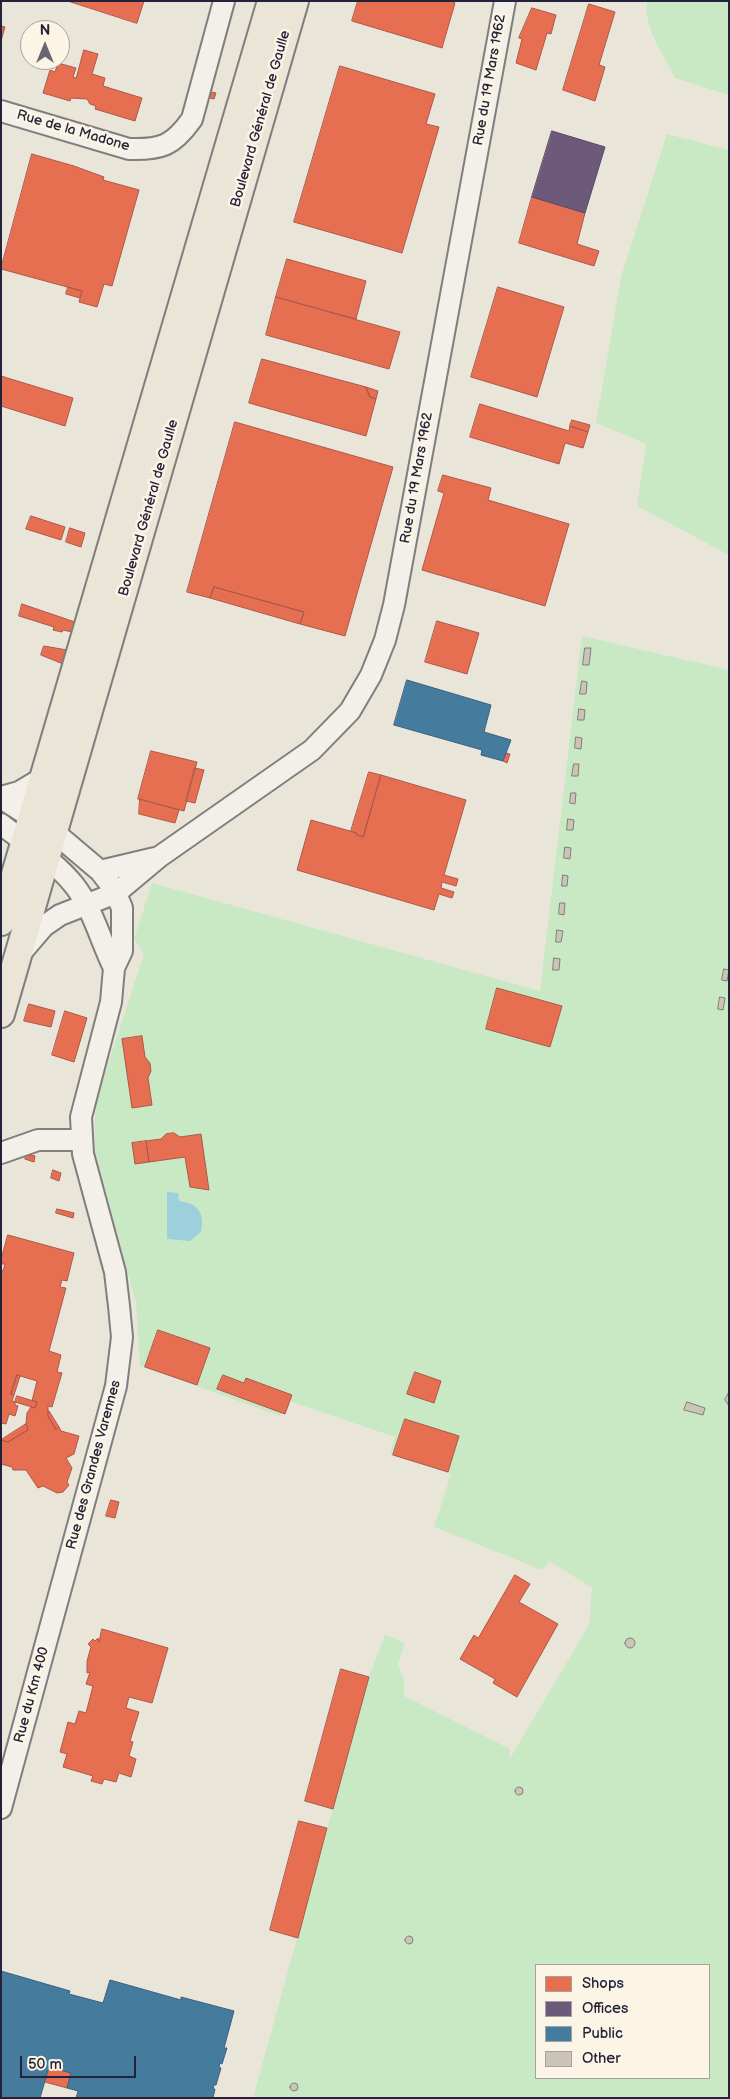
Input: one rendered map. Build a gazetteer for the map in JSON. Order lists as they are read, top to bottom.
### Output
{
  "streets": {
    "main road": ["Boulevard Général de Gaulle"],
    "street": [
      "Rue du 19 Mars 1962",
      "Rue de la Madone",
      "Rue des Grandes Varennes",
      "Rue du Km 400"
    ]
  },
  "crossings": [
    ["Rue du 19 Mars 1962", "Boulevard Général de Gaulle"],
    ["Rue du 19 Mars 1962", "Rue des Grandes Varennes"],
    ["Boulevard Général de Gaulle", "Rue des Grandes Varennes"],
    ["Rue des Grandes Varennes", "Rue du Km 400"]
  ],
  "legend": [
    "Shops",
    "Offices",
    "Public",
    "Other"
  ],
  "scale_bar": "50 m",
  "north": "top"
}
